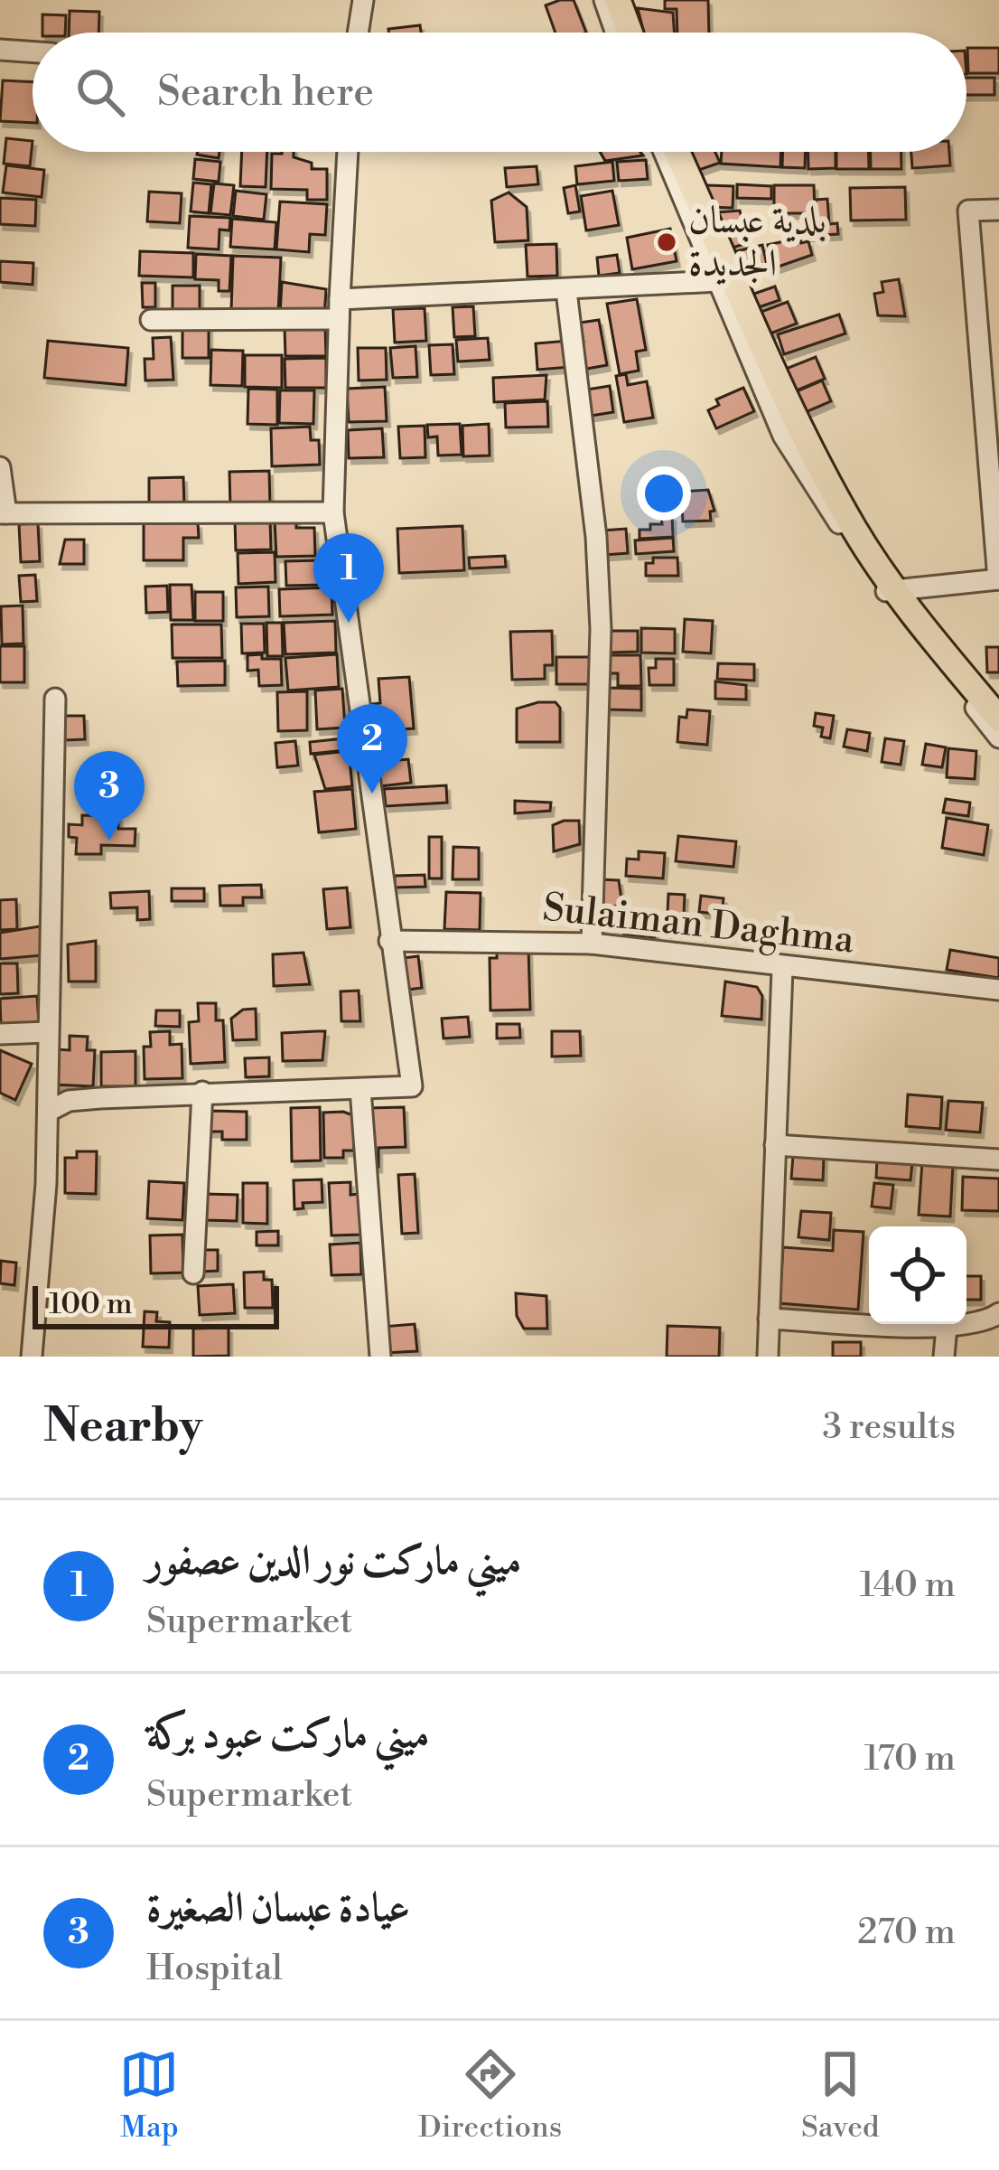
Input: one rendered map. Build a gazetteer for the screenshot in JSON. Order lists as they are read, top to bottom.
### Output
{
  "streets": {
    "street": ["Sulaiman Daghma"]
  },
  "places": ["بلدية عبسان الجديدة"],
  "scale_bar": "100 m",
  "page": {
    "search": "Search here",
    "pins": ["1", "2", "3"],
    "scale": "100 m",
    "heading": ["Nearby", "3 results"],
    "list": [
      {
        "mark": "1",
        "name": "ميني ماركت نور الدين عصفور",
        "note": "Supermarket",
        "value": "140 m"
      },
      {
        "mark": "2",
        "name": "ميني ماركت عبود بركة",
        "note": "Supermarket",
        "value": "170 m"
      },
      {
        "mark": "3",
        "name": "عيادة عبسان الصغيرة",
        "note": "Hospital",
        "value": "270 m"
      }
    ],
    "nav": ["Map", "Directions", "Saved"]
  }
}
